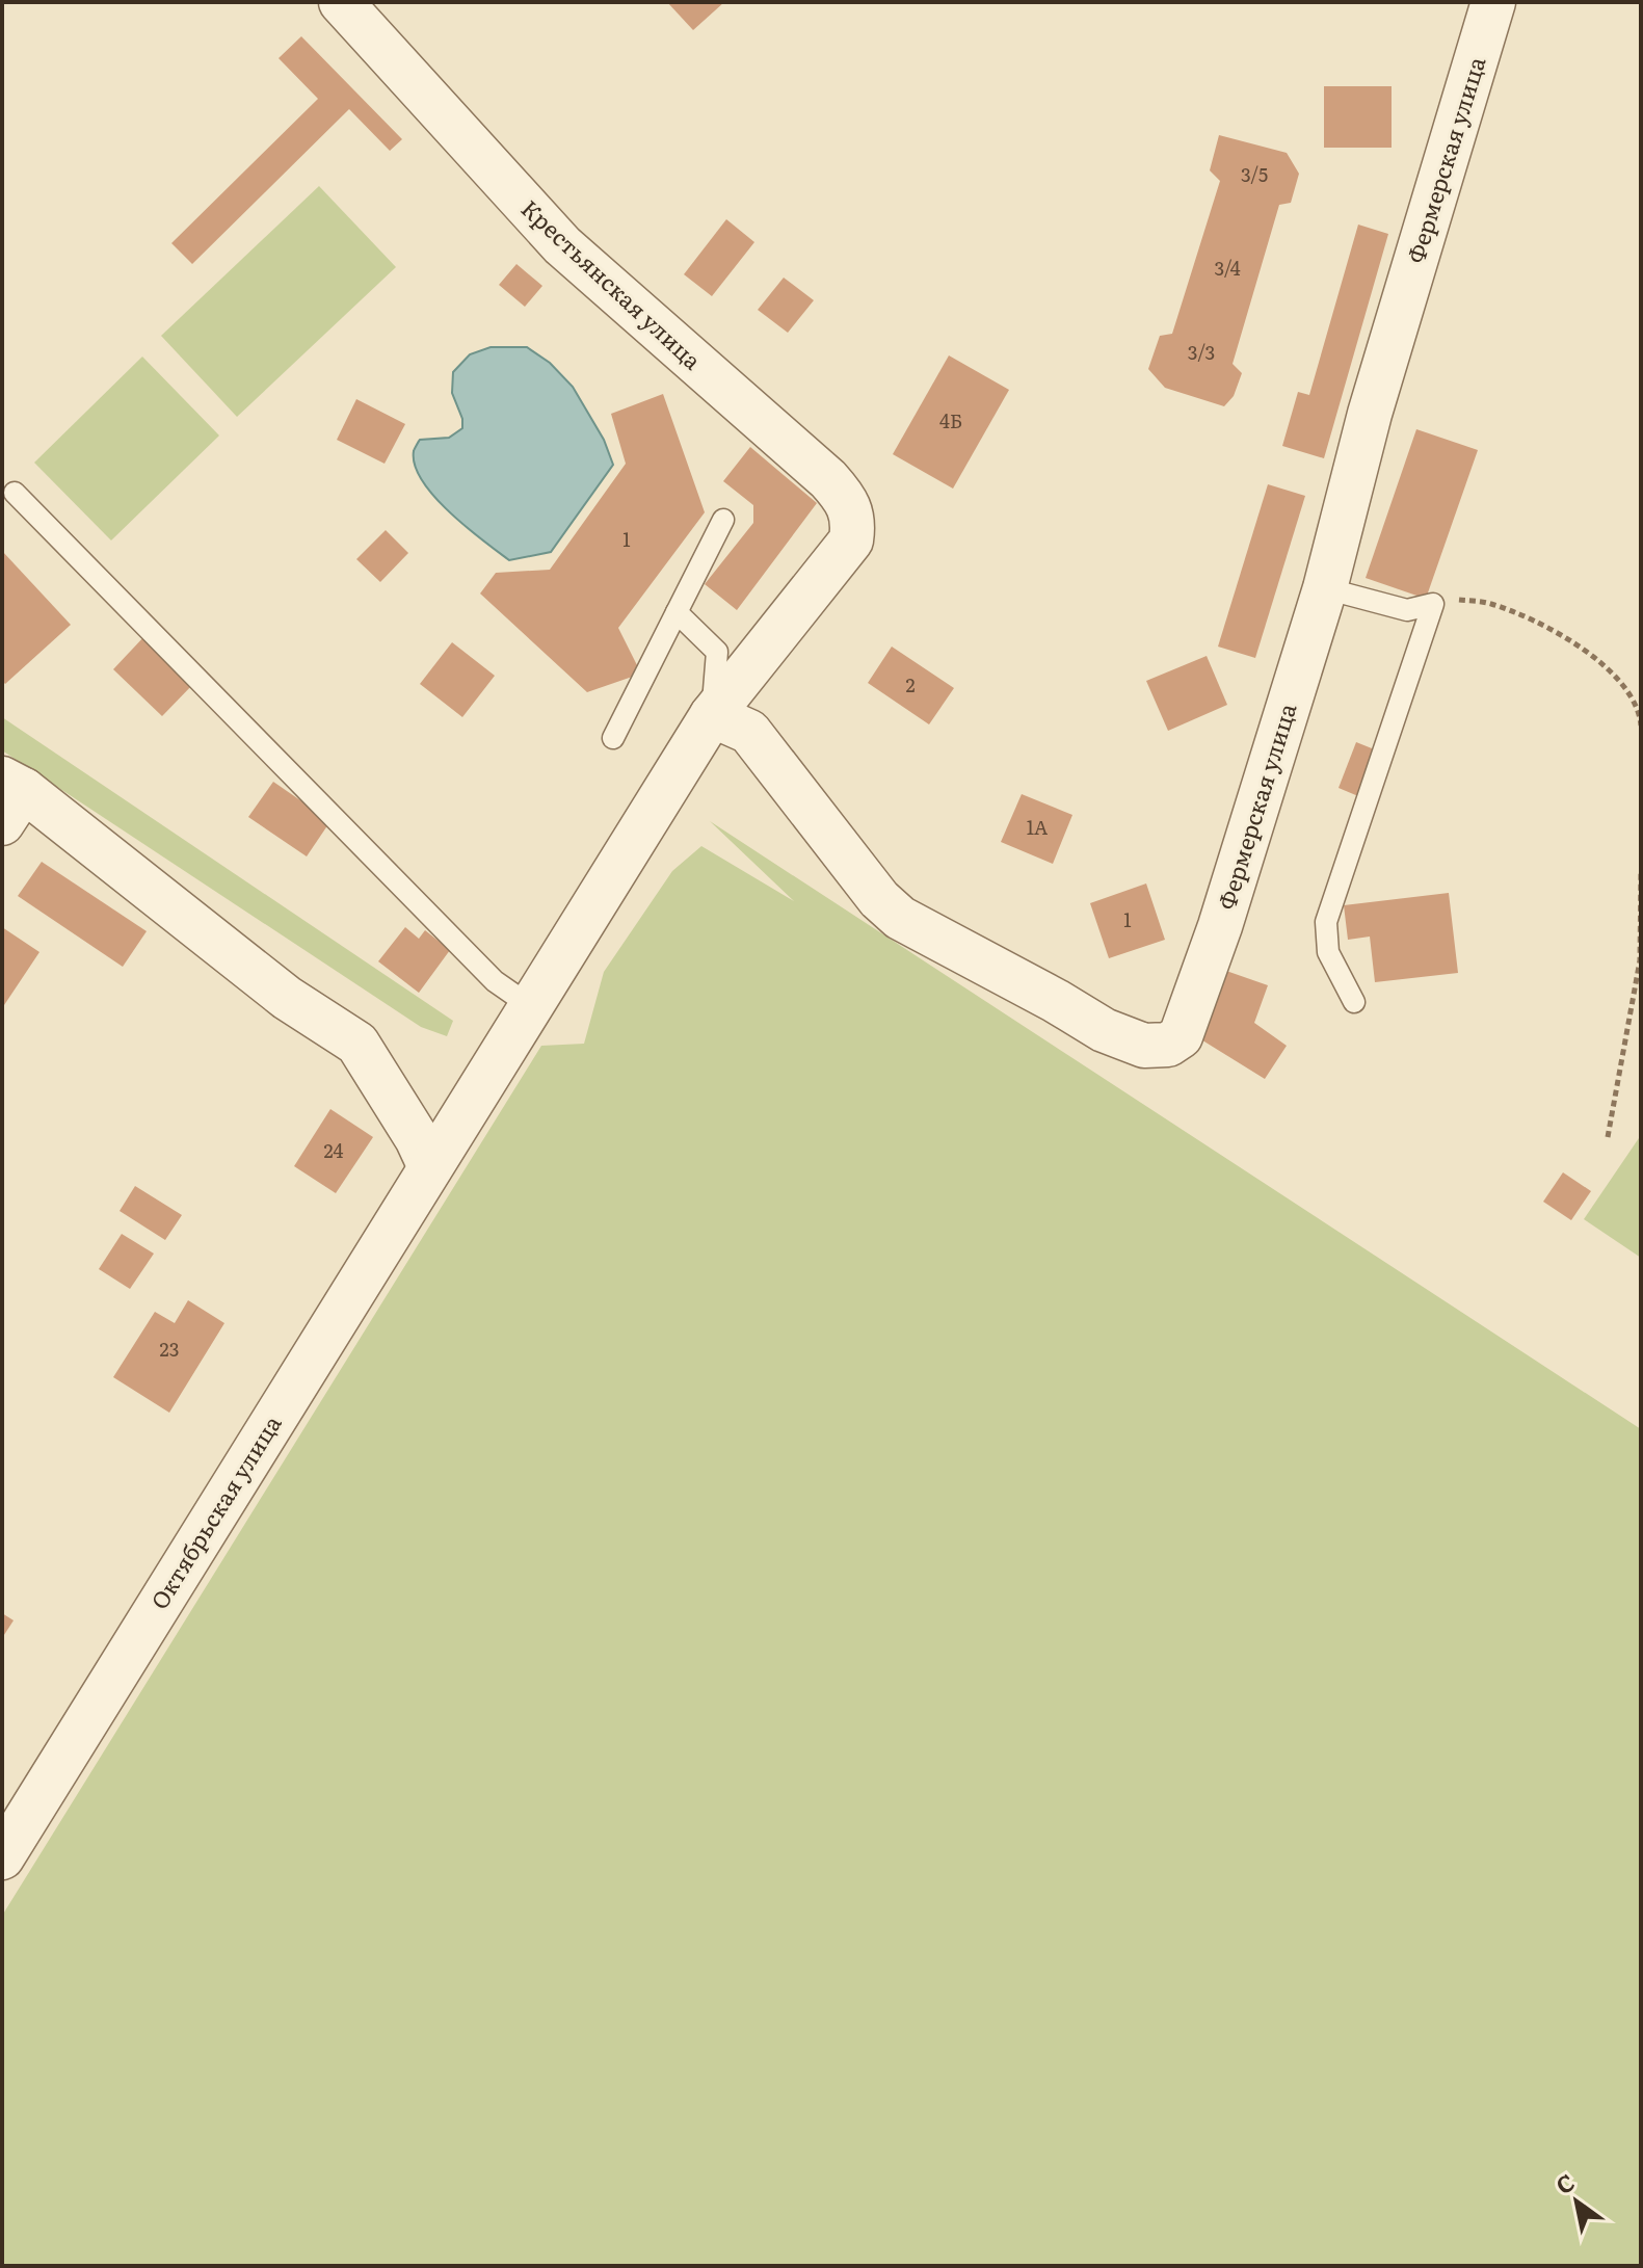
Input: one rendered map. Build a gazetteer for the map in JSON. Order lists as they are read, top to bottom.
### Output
{
  "streets": {
    "street": ["Фермерская улица", "Крестьянская улица", "Октябрьская улица"]
  },
  "crossings": [
    ["Фермерская улица", "Крестьянская улица"],
    ["Фермерская улица", "Октябрьская улица"],
    ["Крестьянская улица", "Октябрьская улица"]
  ],
  "house_numbers": [
    "3/5",
    "3/4",
    "3/3",
    "4Б",
    "1",
    "2",
    "1А",
    "1",
    "24",
    "23"
  ],
  "north": "top left"
}
